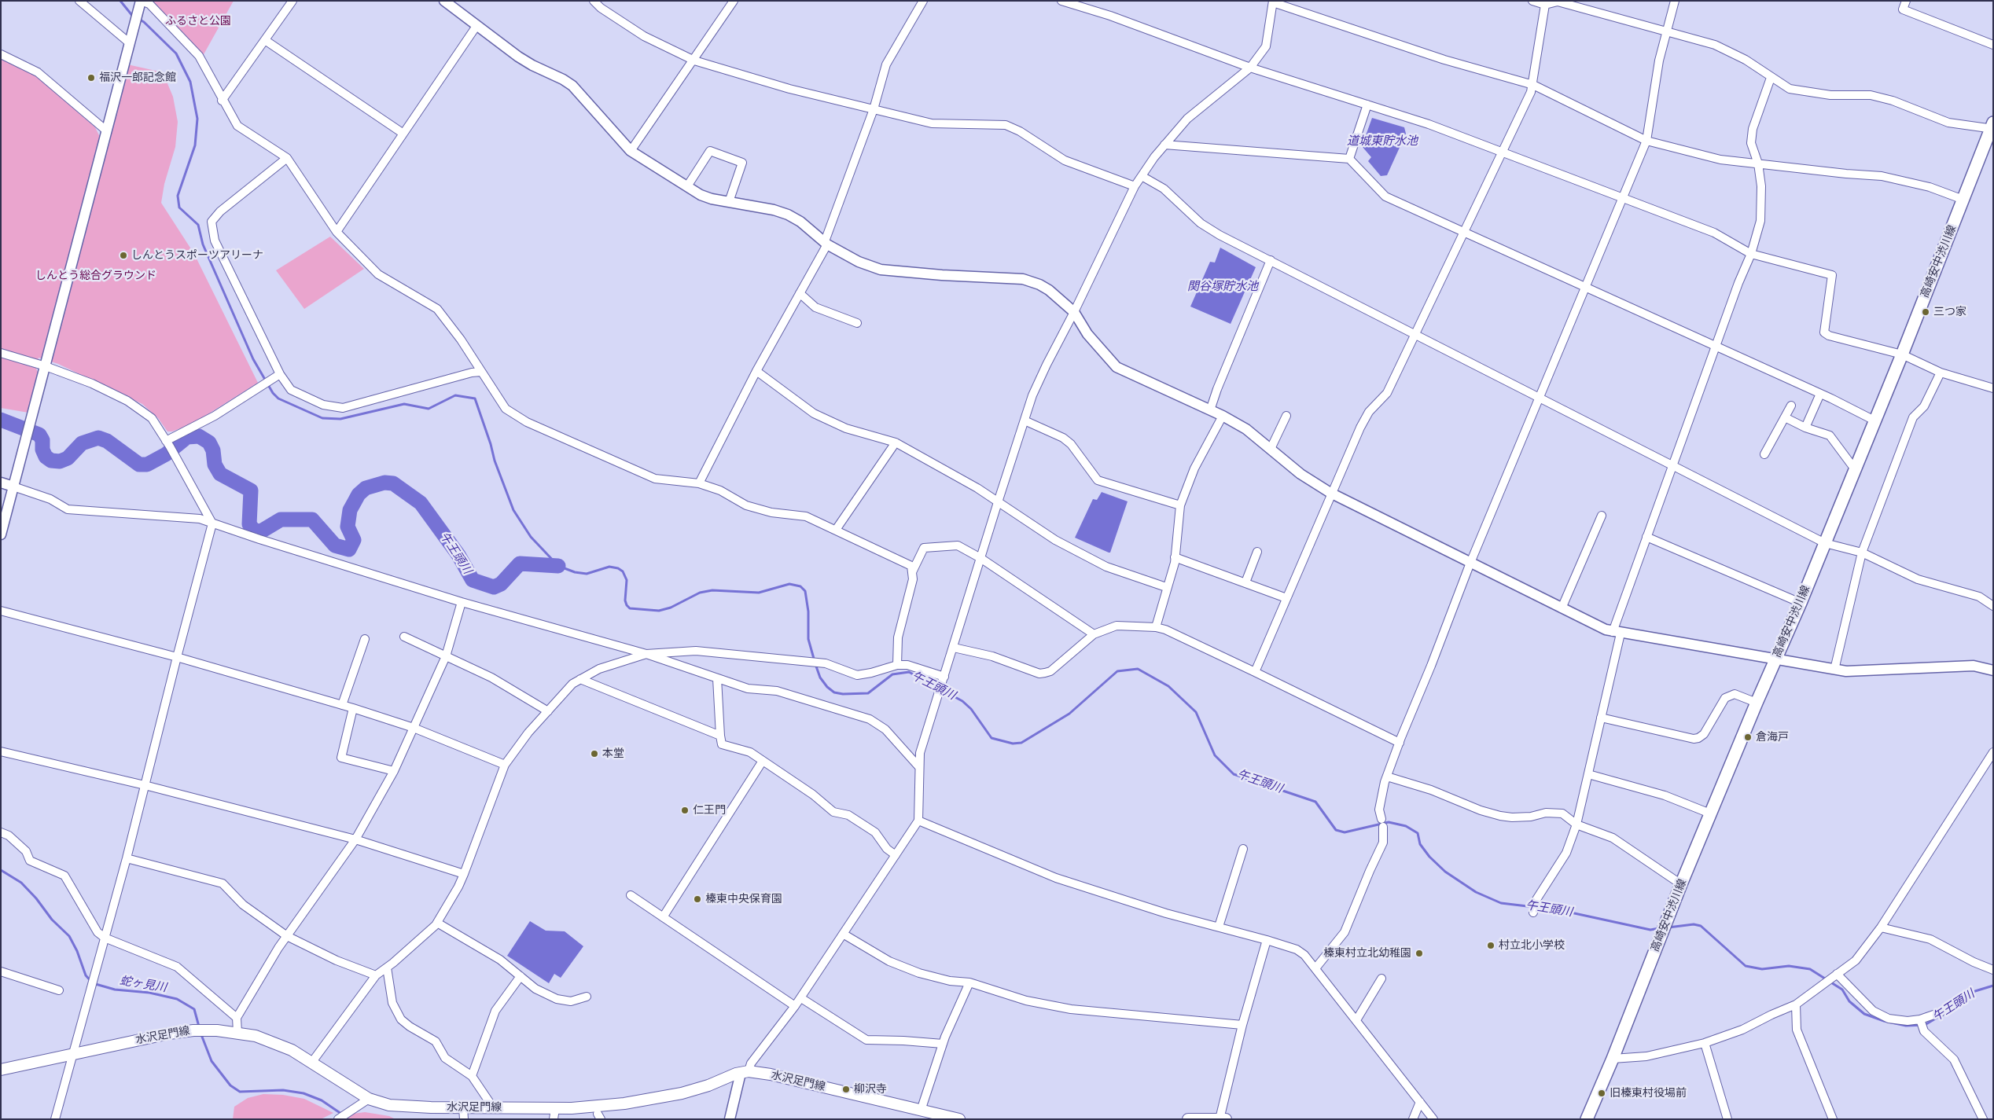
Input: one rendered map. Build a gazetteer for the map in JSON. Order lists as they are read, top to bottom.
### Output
{
  "streets": {
    "main road": ["高崎安中渋川線", "水沢足門線"]
  },
  "water": [
    "道城東貯水池",
    "関谷塚貯水池",
    "午王頭川",
    "蛇ヶ見川"
  ],
  "parks": ["ふるさと公園", "しんとう総合グラウンド"],
  "places": [
    "福沢一郎記念館",
    "しんとうスポーツアリーナ",
    "三つ家",
    "倉海戸",
    "本堂",
    "仁王門",
    "榛東中央保育園",
    "村立北小学校",
    "榛東村立北幼稚園",
    "柳沢寺",
    "旧榛東村役場前"
  ]
}
